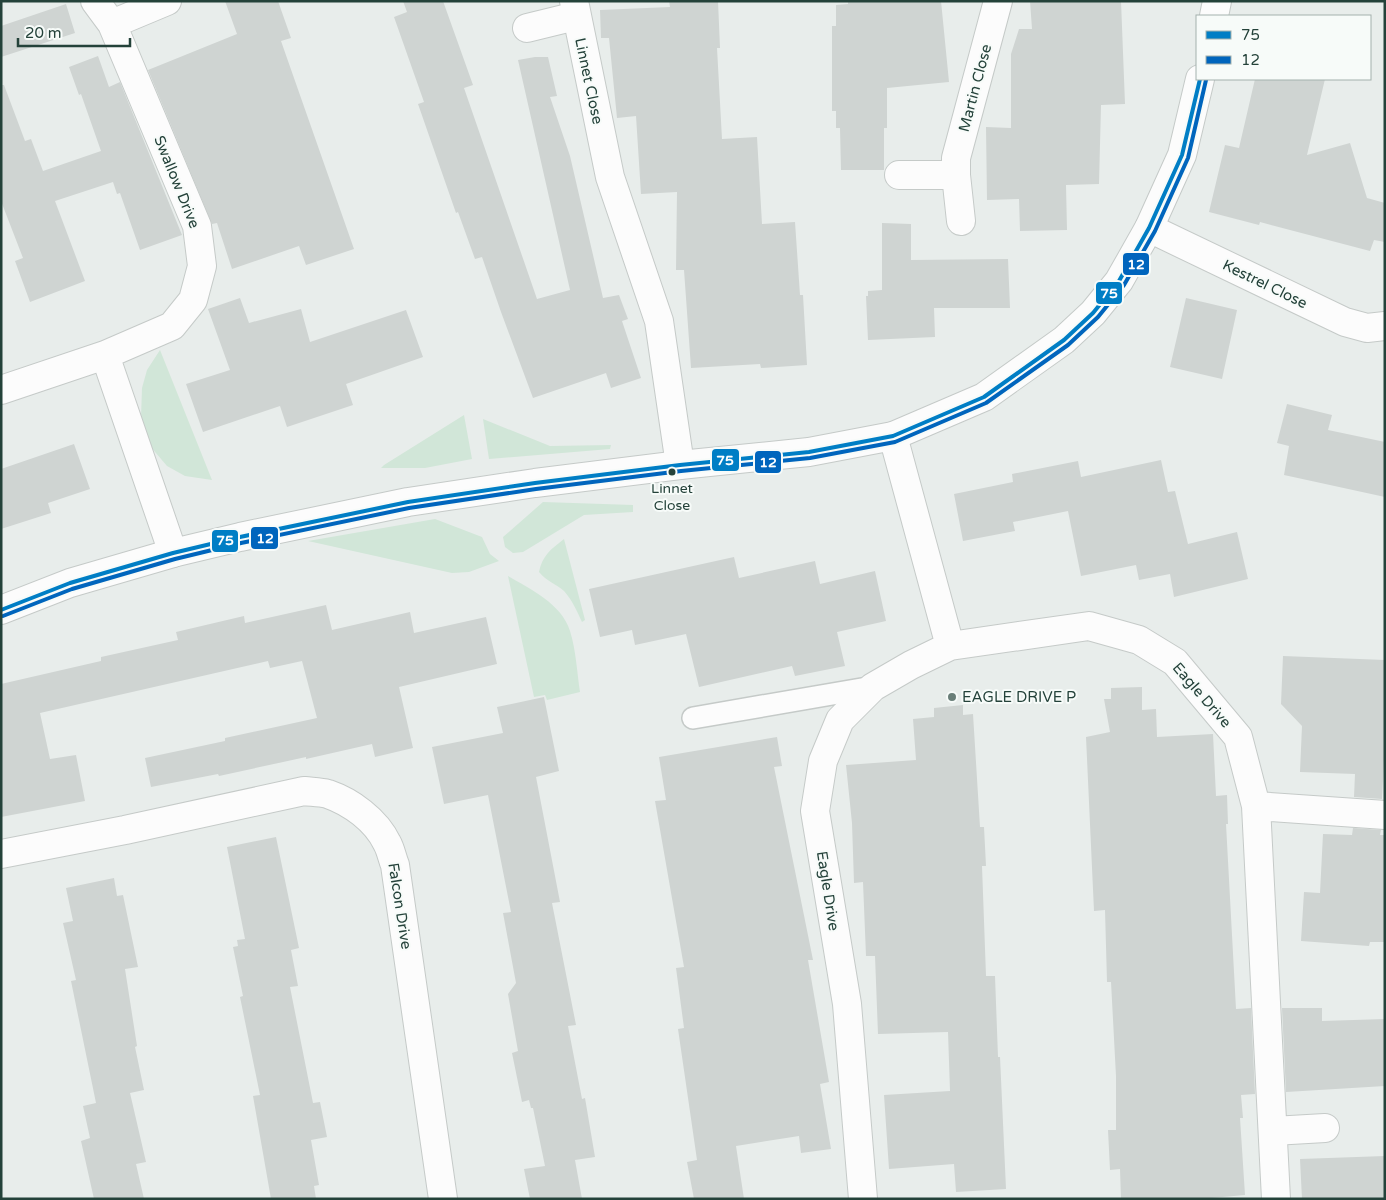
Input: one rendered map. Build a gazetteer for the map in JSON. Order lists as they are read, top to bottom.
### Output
{
  "streets": {
    "street": [
      "Linnet Close",
      "Martin Close",
      "Swallow Drive",
      "Kestrel Close",
      "Eagle Drive",
      "Falcon Drive"
    ]
  },
  "places": ["Linnet Close", "EAGLE DRIVE P"],
  "lines": ["transit line 75", "transit line 12"],
  "legend": ["75", "12"],
  "scale_bar": "20 m"
}
